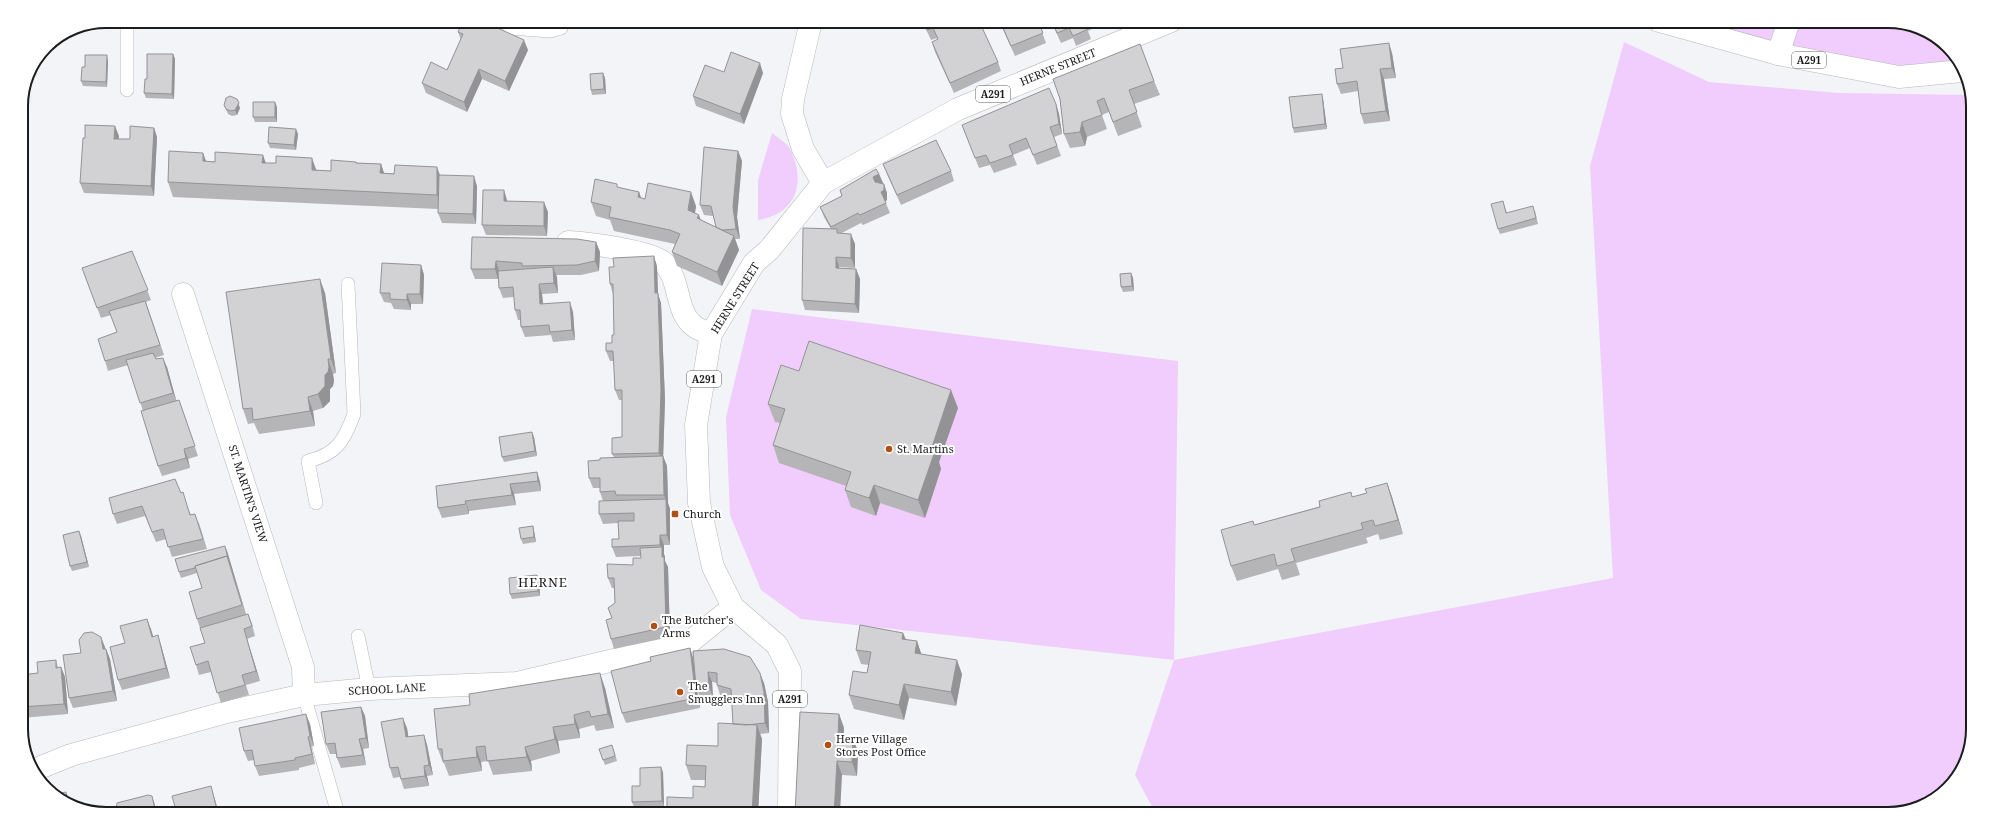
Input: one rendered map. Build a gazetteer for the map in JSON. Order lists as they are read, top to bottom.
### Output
{
  "streets": {
    "street": [
      "A291",
      "HERNE STREET",
      "ST. MARTIN'S VIEW",
      "SCHOOL LANE"
    ]
  },
  "crossings": [
    ["HERNE STREET", "SCHOOL LANE"],
    ["ST. MARTIN'S VIEW", "SCHOOL LANE"]
  ],
  "districts": ["HERNE"],
  "places": {
    "other": [
      "St. Martins",
      "The Butcher's Arms",
      "The Smugglers Inn",
      "Herne Village Stores Post Office"
    ],
    "transit": ["Church"]
  }
}
